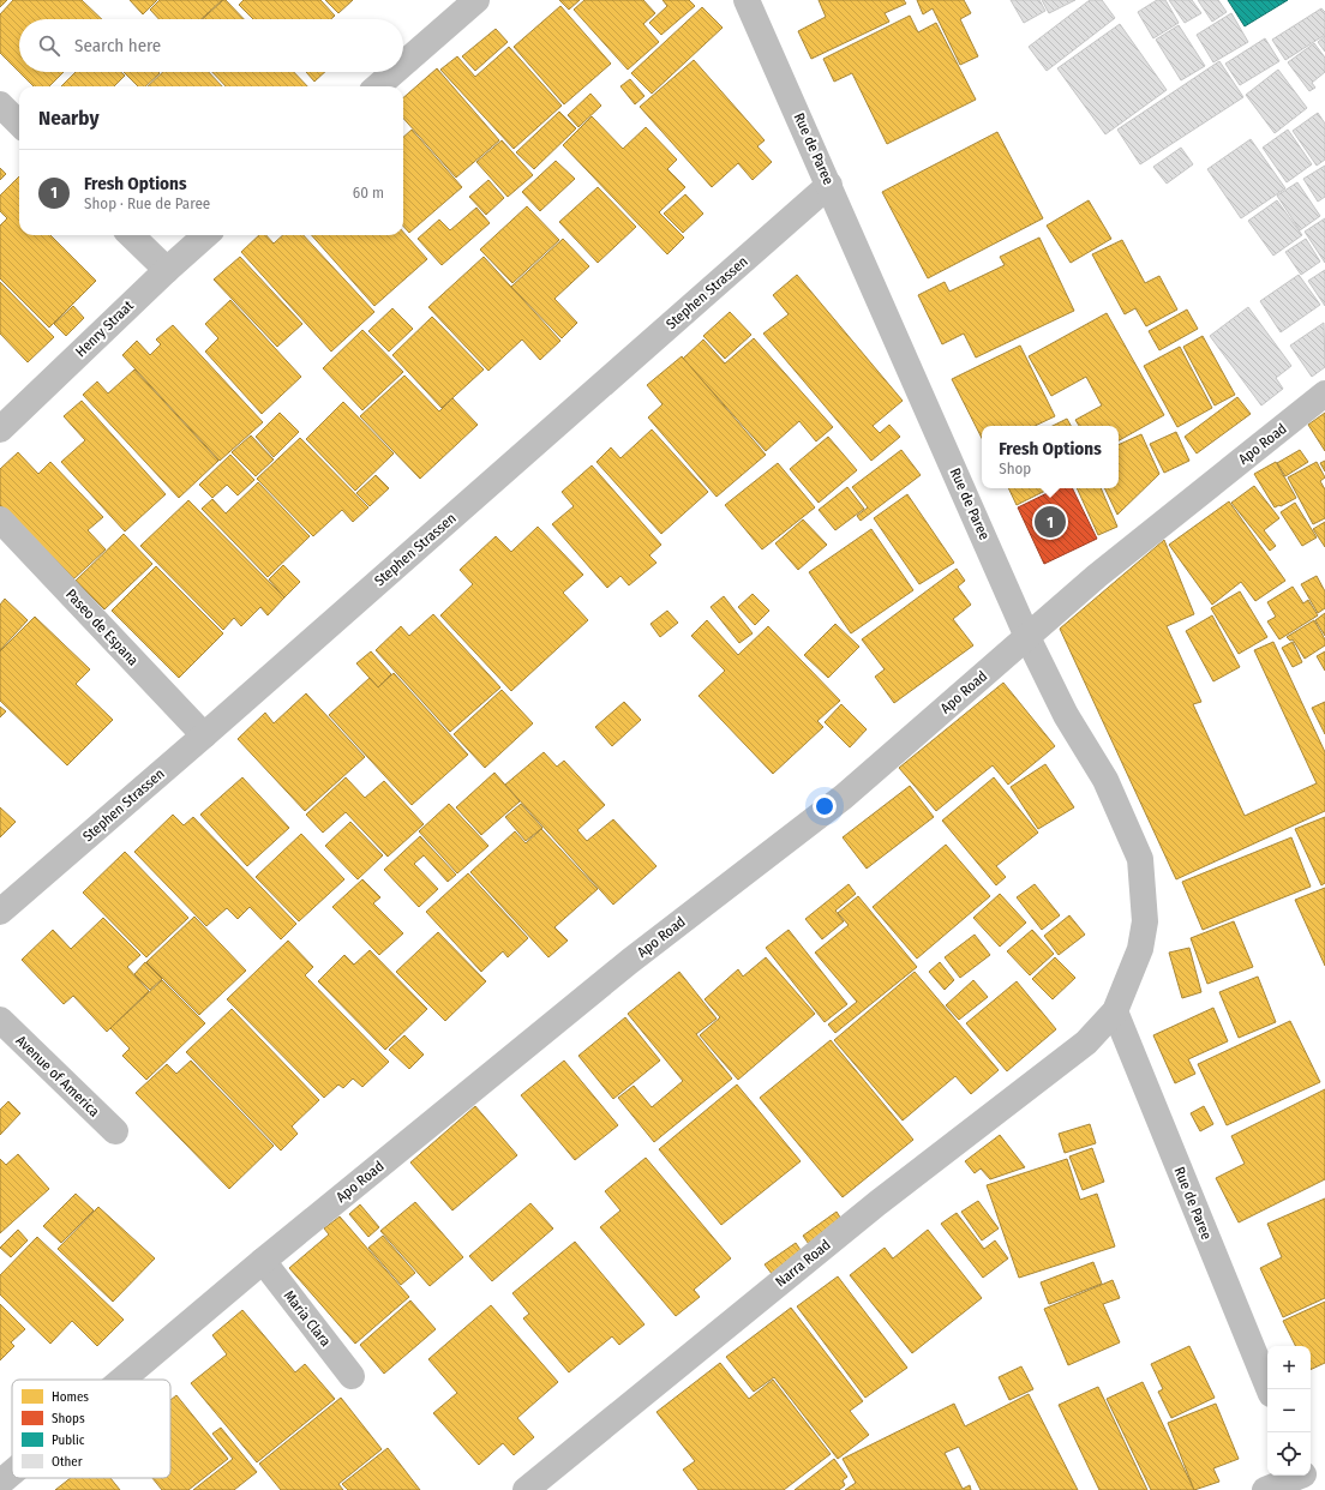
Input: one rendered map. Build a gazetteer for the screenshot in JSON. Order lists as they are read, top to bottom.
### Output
{
  "streets": {
    "street": [
      "Rue de Paree",
      "Stephen Strassen",
      "Henry Straat",
      "Apo Road",
      "Paseo de Espana",
      "Avenue of America",
      "Narra Road",
      "Maria Clara"
    ]
  },
  "crossings": [
    ["Rue de Paree", "Stephen Strassen"],
    ["Rue de Paree", "Apo Road"],
    ["Rue de Paree", "Narra Road"],
    ["Stephen Strassen", "Paseo de Espana"],
    ["Apo Road", "Maria Clara"]
  ],
  "legend": [
    "Homes",
    "Shops",
    "Public",
    "Other"
  ],
  "page": {
    "search": "Search here",
    "heading": "Nearby",
    "list": [
      {
        "mark": "1",
        "name": "Fresh Options",
        "note": "Shop · Rue de Paree",
        "value": "60 m"
      }
    ],
    "popup": ["Fresh Options", "Shop"],
    "pins": "1",
    "map_buttons": ["+", "−"]
  }
}
